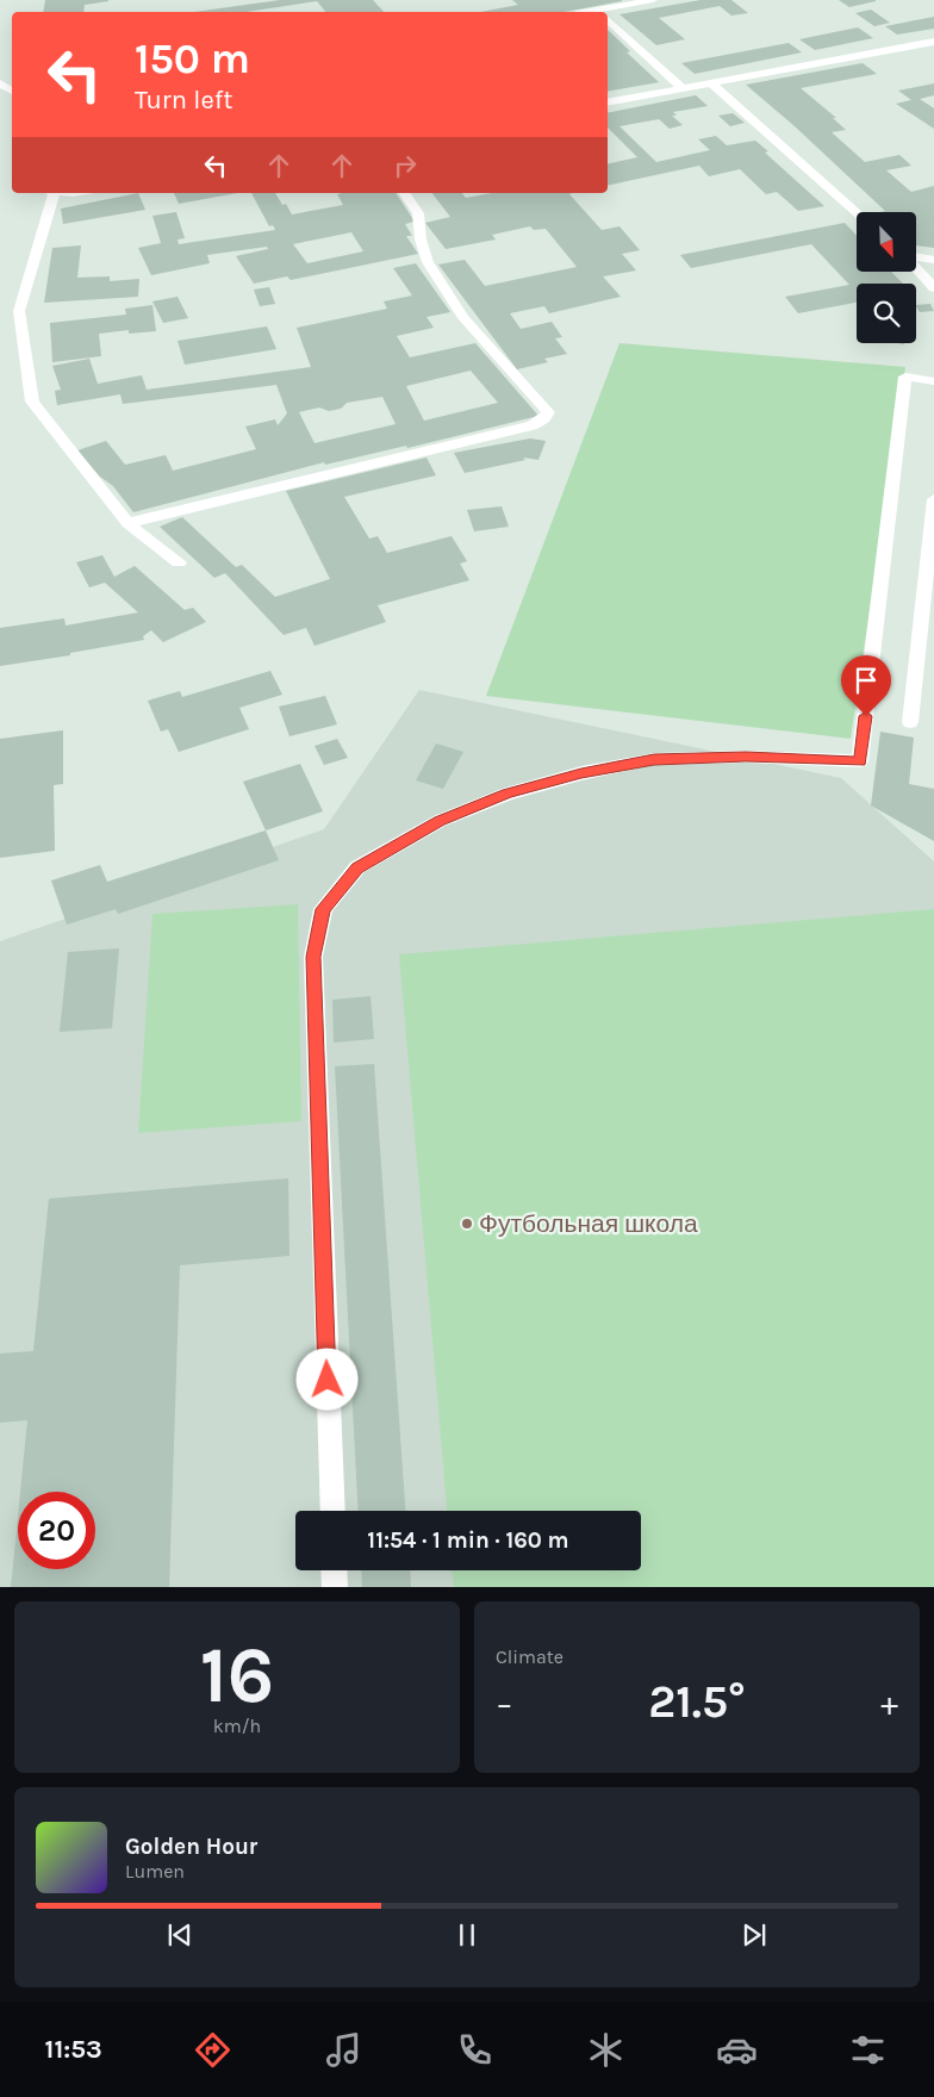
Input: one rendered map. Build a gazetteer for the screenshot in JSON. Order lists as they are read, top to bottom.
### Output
{
  "places": ["Футбольная школа"],
  "north": "bottom right",
  "page": {
    "turn": ["150 m", "Turn left"],
    "limit": "20",
    "trip": "11:54 · 1 min · 160 m",
    "tile": [
      ["16", "km/h"],
      "Climate"
    ],
    "heat": ["−", "21.5°", "+"],
    "song": ["Golden Hour", "Lumen"],
    "tabs": "11:53"
  }
}
